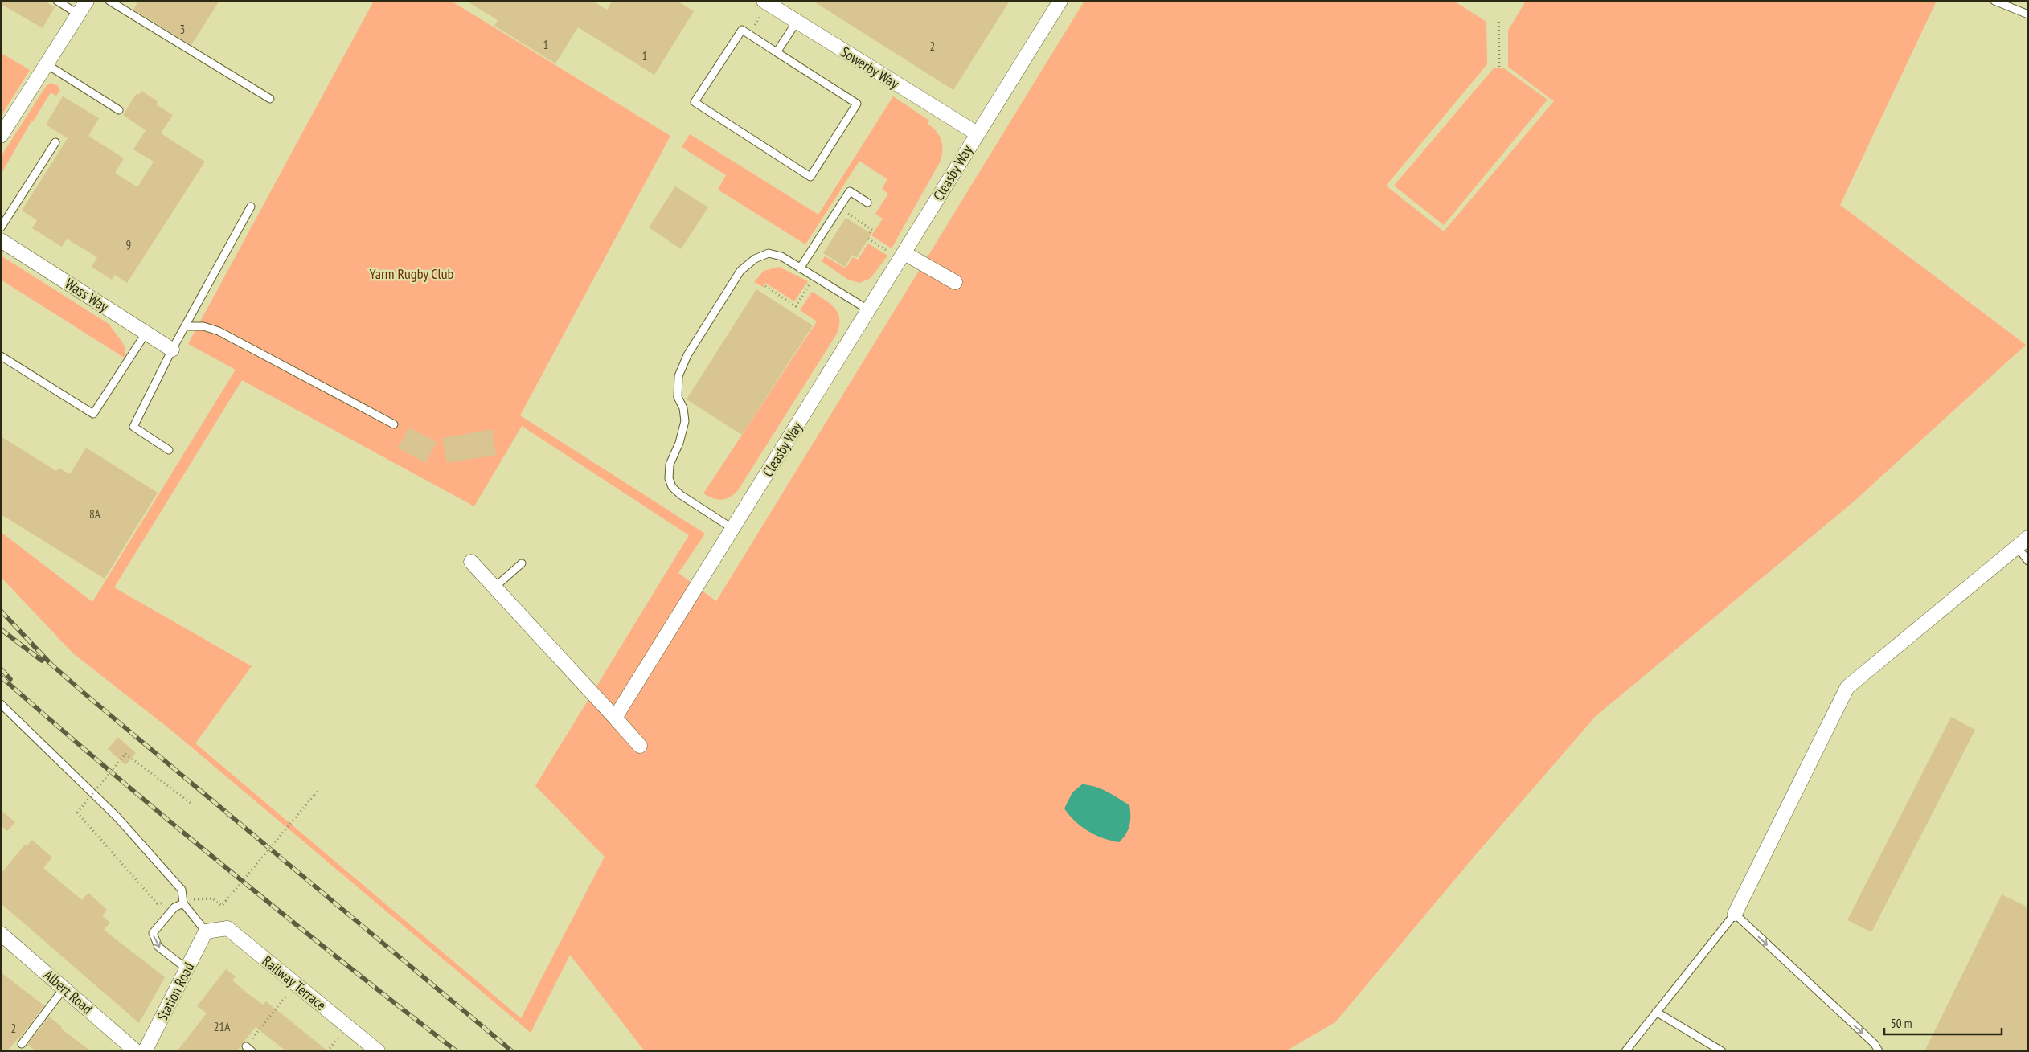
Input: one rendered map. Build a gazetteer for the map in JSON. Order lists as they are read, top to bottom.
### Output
{
  "streets": {
    "street": [
      "Sowerby Way",
      "Cleasby Way",
      "Wass Way",
      "Railway Terrace",
      "Albert Road",
      "Station Road"
    ]
  },
  "crossings": [
    ["Sowerby Way", "Cleasby Way"],
    ["Railway Terrace", "Station Road"]
  ],
  "parks": ["Yarm Rugby Club"],
  "house_numbers": [
    "3",
    "1",
    "2",
    "1",
    "9",
    "8A",
    "21A",
    "2"
  ],
  "scale_bar": "50 m"
}
